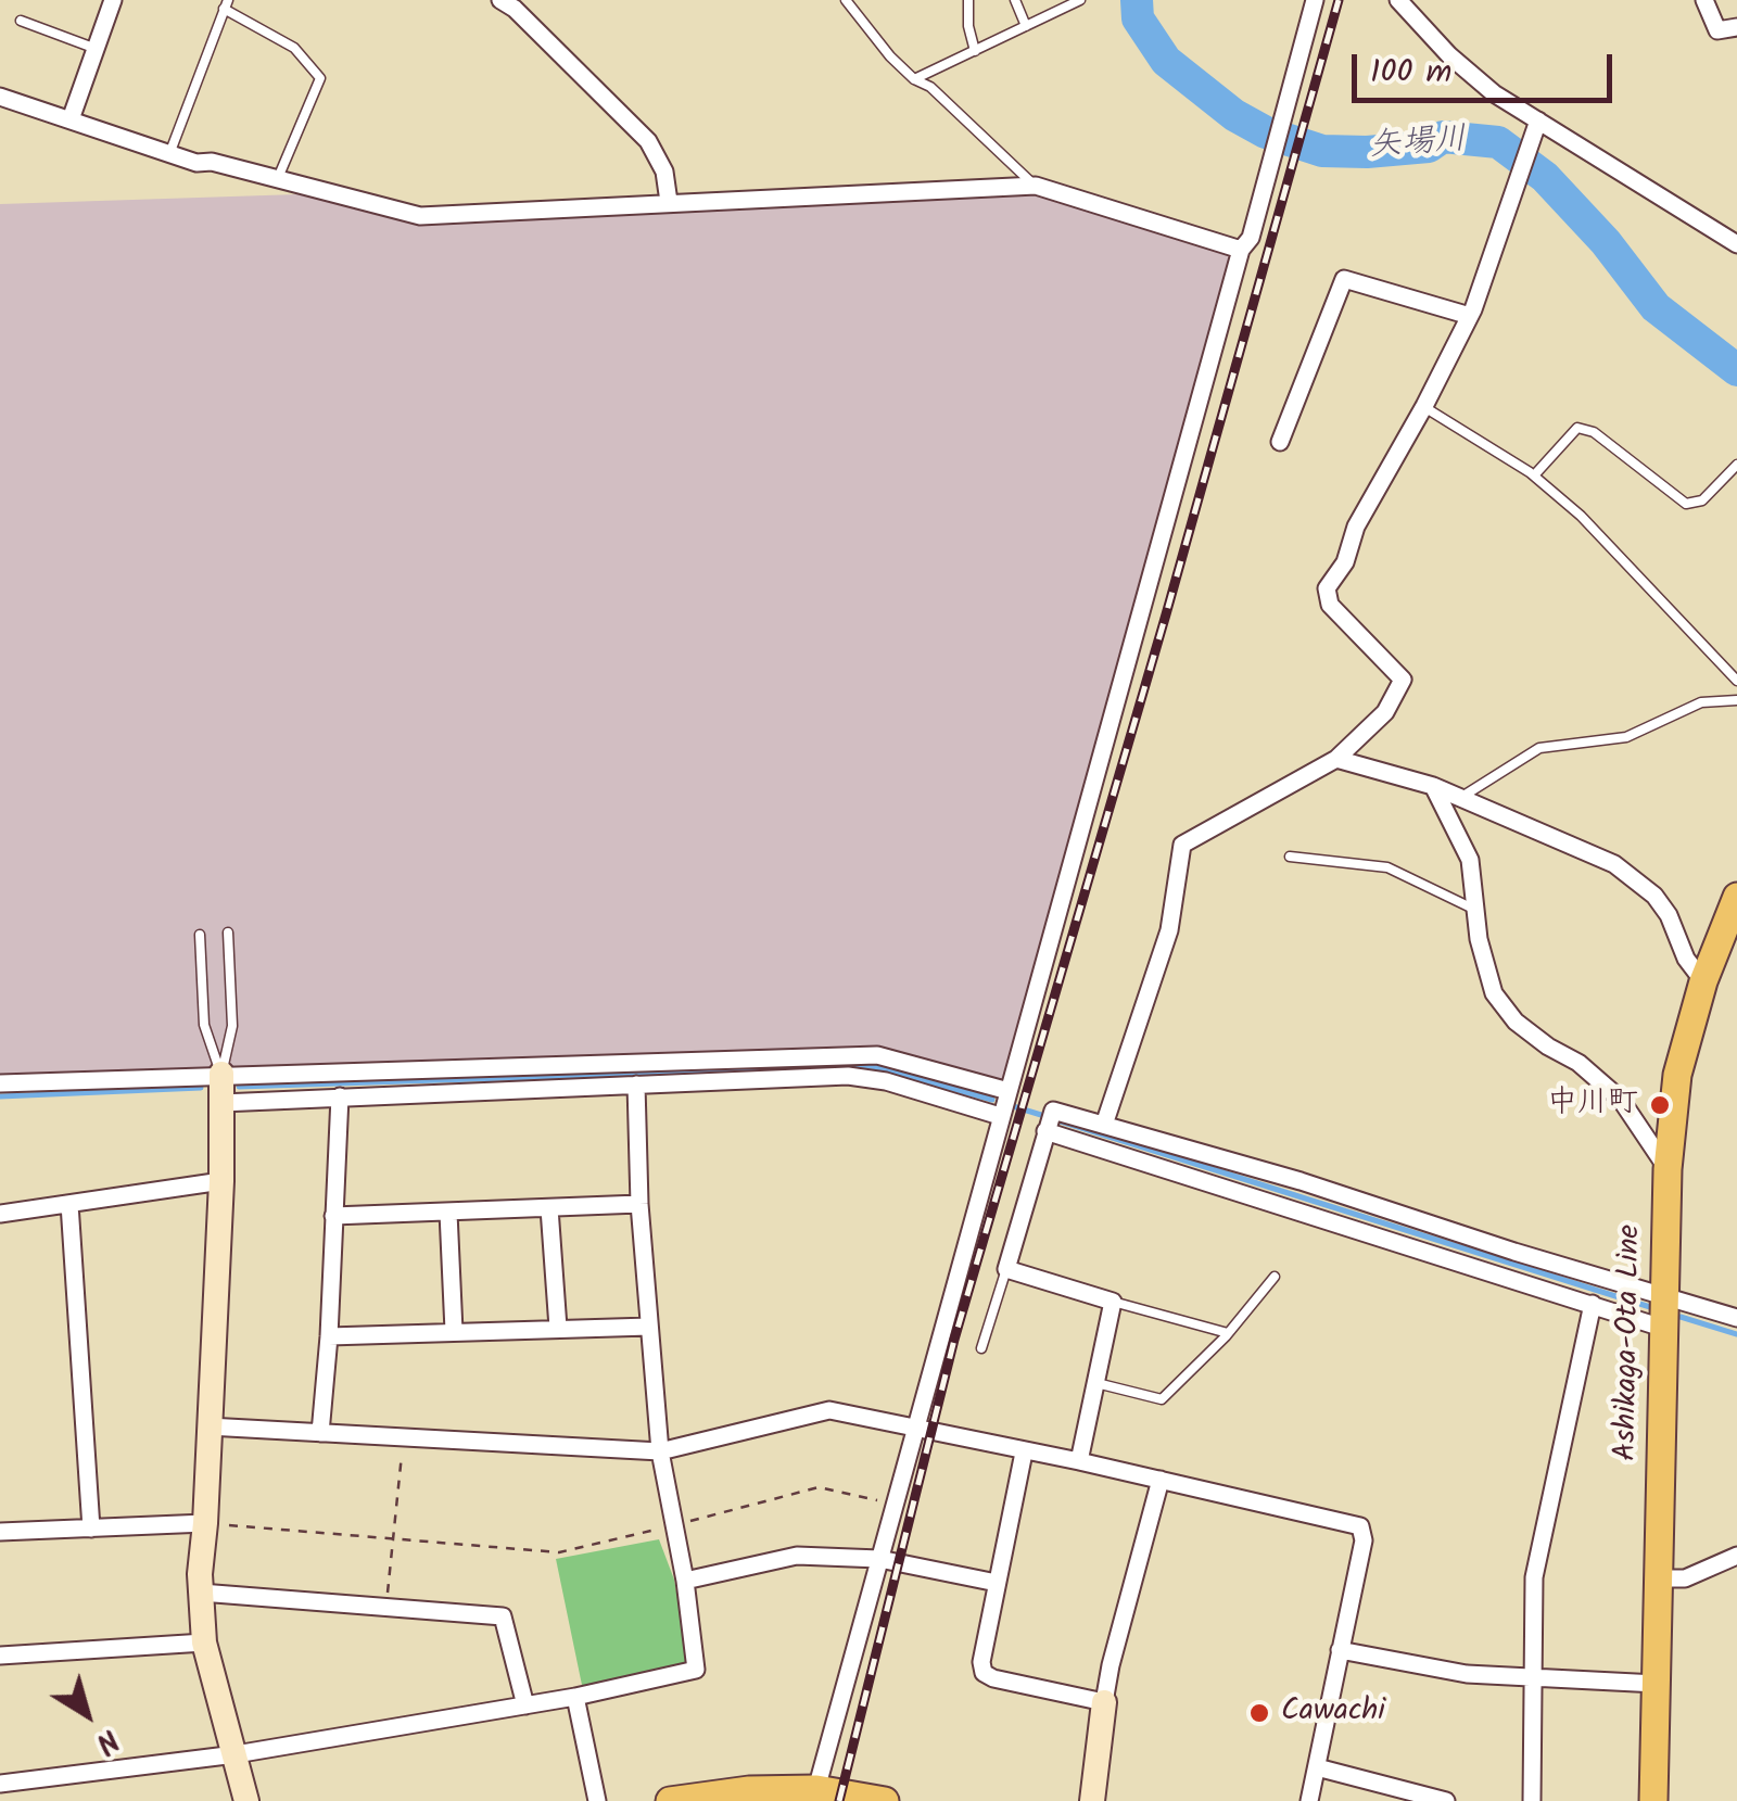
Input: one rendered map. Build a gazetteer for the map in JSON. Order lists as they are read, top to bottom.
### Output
{
  "streets": {
    "main road": ["Ashikaga-Ota Line"]
  },
  "water": ["矢場川"],
  "places": ["中川町", "Cawachi"],
  "scale_bar": "100 m",
  "north": "bottom right"
}
